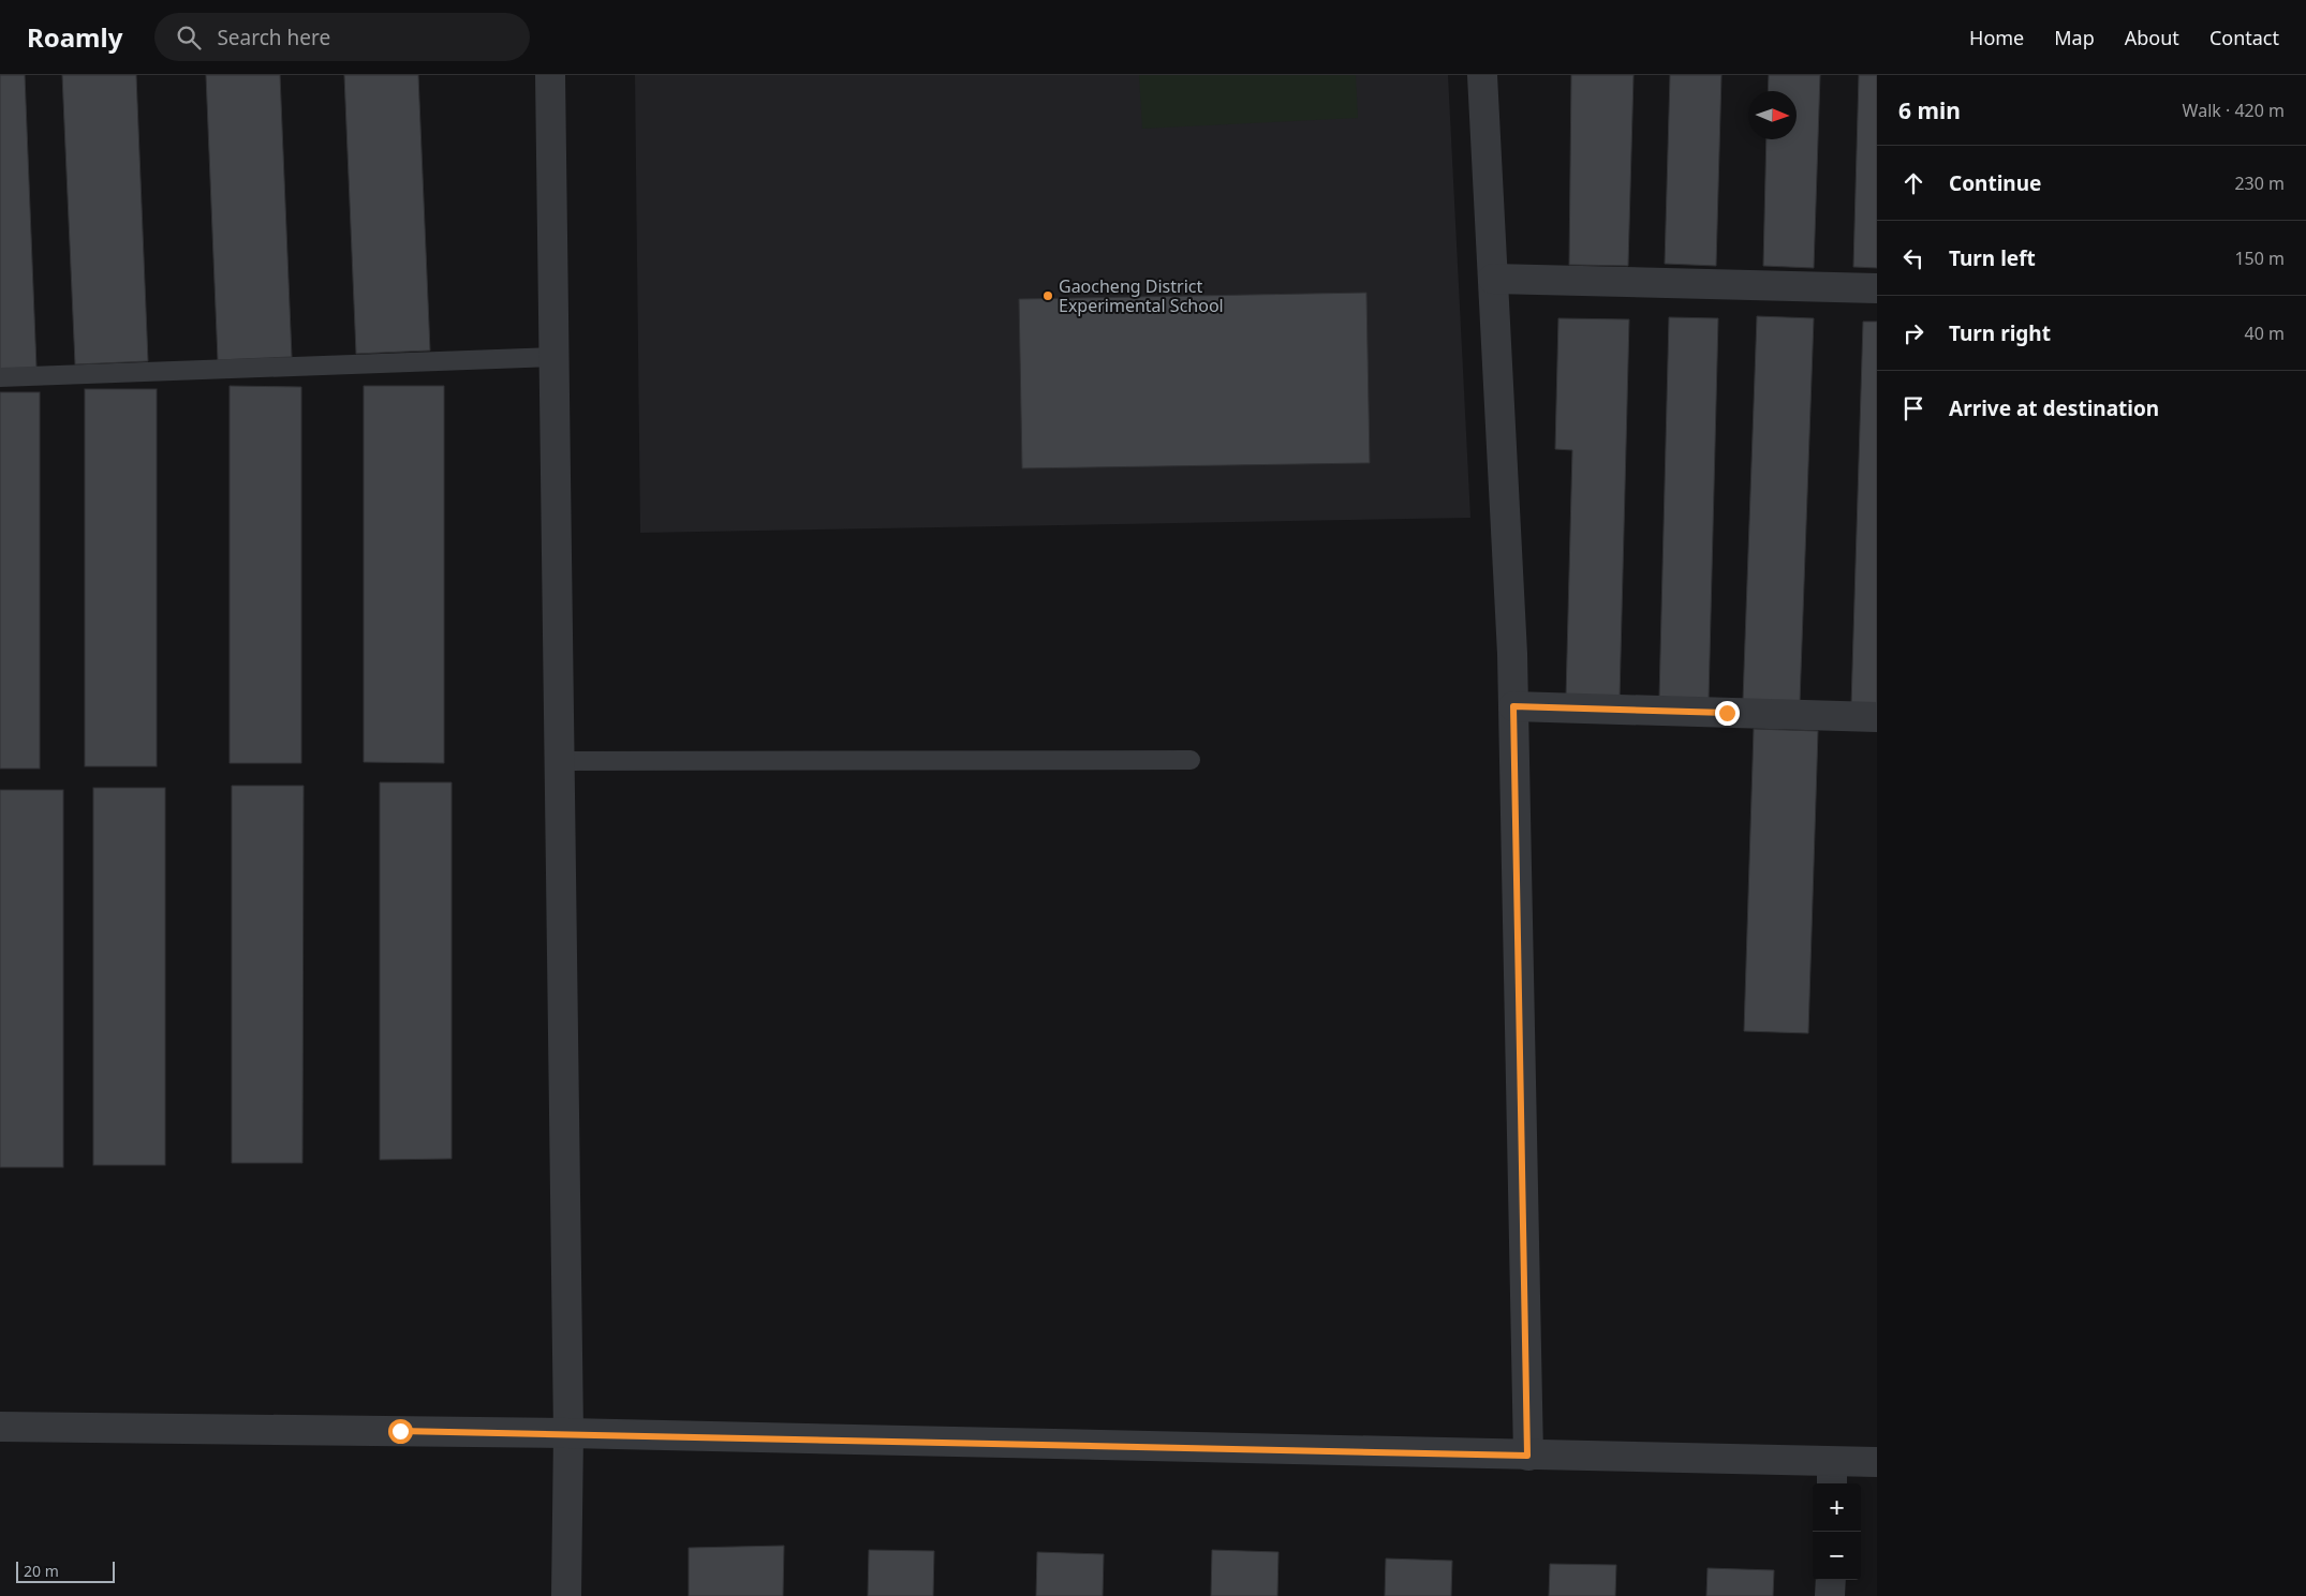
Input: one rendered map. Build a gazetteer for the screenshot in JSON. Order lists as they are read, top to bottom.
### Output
{
  "places": ["Gaocheng District Experimental School"],
  "scale_bar": "20 m",
  "north": "right",
  "page": {
    "header": "Roamly",
    "search": "Search here",
    "nav": [
      "Home",
      "Map",
      "About",
      "Contact"
    ],
    "heading": ["6 min", "Walk · 420 m"],
    "list": [
      ["Continue", "230 m"],
      ["Turn left", "150 m"],
      ["Turn right", "40 m"],
      "Arrive at destination"
    ],
    "map_buttons": ["+", "−"],
    "scale": "20 m"
  }
}
